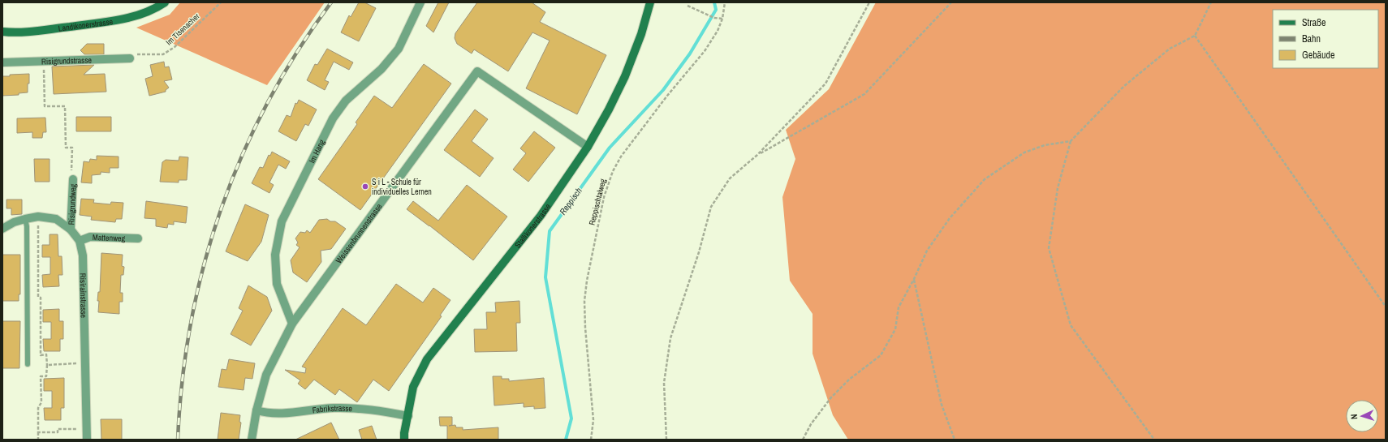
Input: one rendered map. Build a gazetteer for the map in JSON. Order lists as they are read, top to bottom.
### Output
{
  "streets": {
    "street": [
      "Landikonerstrasse",
      "Risigrundstrasse",
      "Im Hang",
      "Risigrundweg",
      "Stallikonerstrasse",
      "Weissenbrunnenstrasse",
      "Mattenweg",
      "Risirainstrasse",
      "Fabrikstrasse"
    ],
    "path": ["Im Tisenacher", "Reppischtalweg"]
  },
  "crossings": [
    ["Im Tisenacher", "Risigrundstrasse"],
    ["Risigrundstrasse", "Risigrundweg"],
    ["Im Hang", "Weissenbrunnenstrasse"],
    ["Risigrundweg", "Risirainstrasse"],
    ["Stallikonerstrasse", "Weissenbrunnenstrasse"],
    ["Stallikonerstrasse", "Fabrikstrasse"],
    ["Weissenbrunnenstrasse", "Fabrikstrasse"],
    ["Mattenweg", "Risirainstrasse"]
  ],
  "water": ["Reppisch"],
  "places": ["S i L - Schule für individuelles Lernen"],
  "legend": ["Straße", "Bahn", "Gebäude"],
  "north": "left"
}
